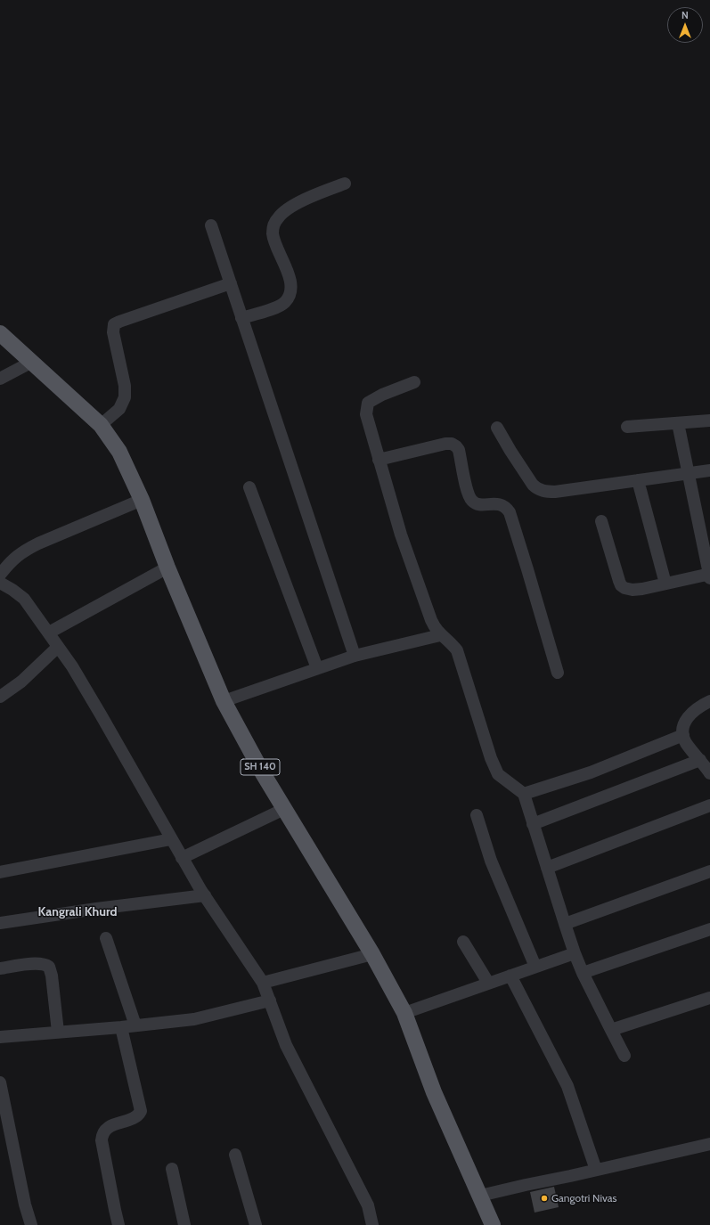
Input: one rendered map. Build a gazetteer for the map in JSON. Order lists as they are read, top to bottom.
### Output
{
  "streets": {
    "main road": ["SH 140"]
  },
  "districts": ["Kangrali Khurd"],
  "places": ["Gangotri Nivas"],
  "north": "top"
}
